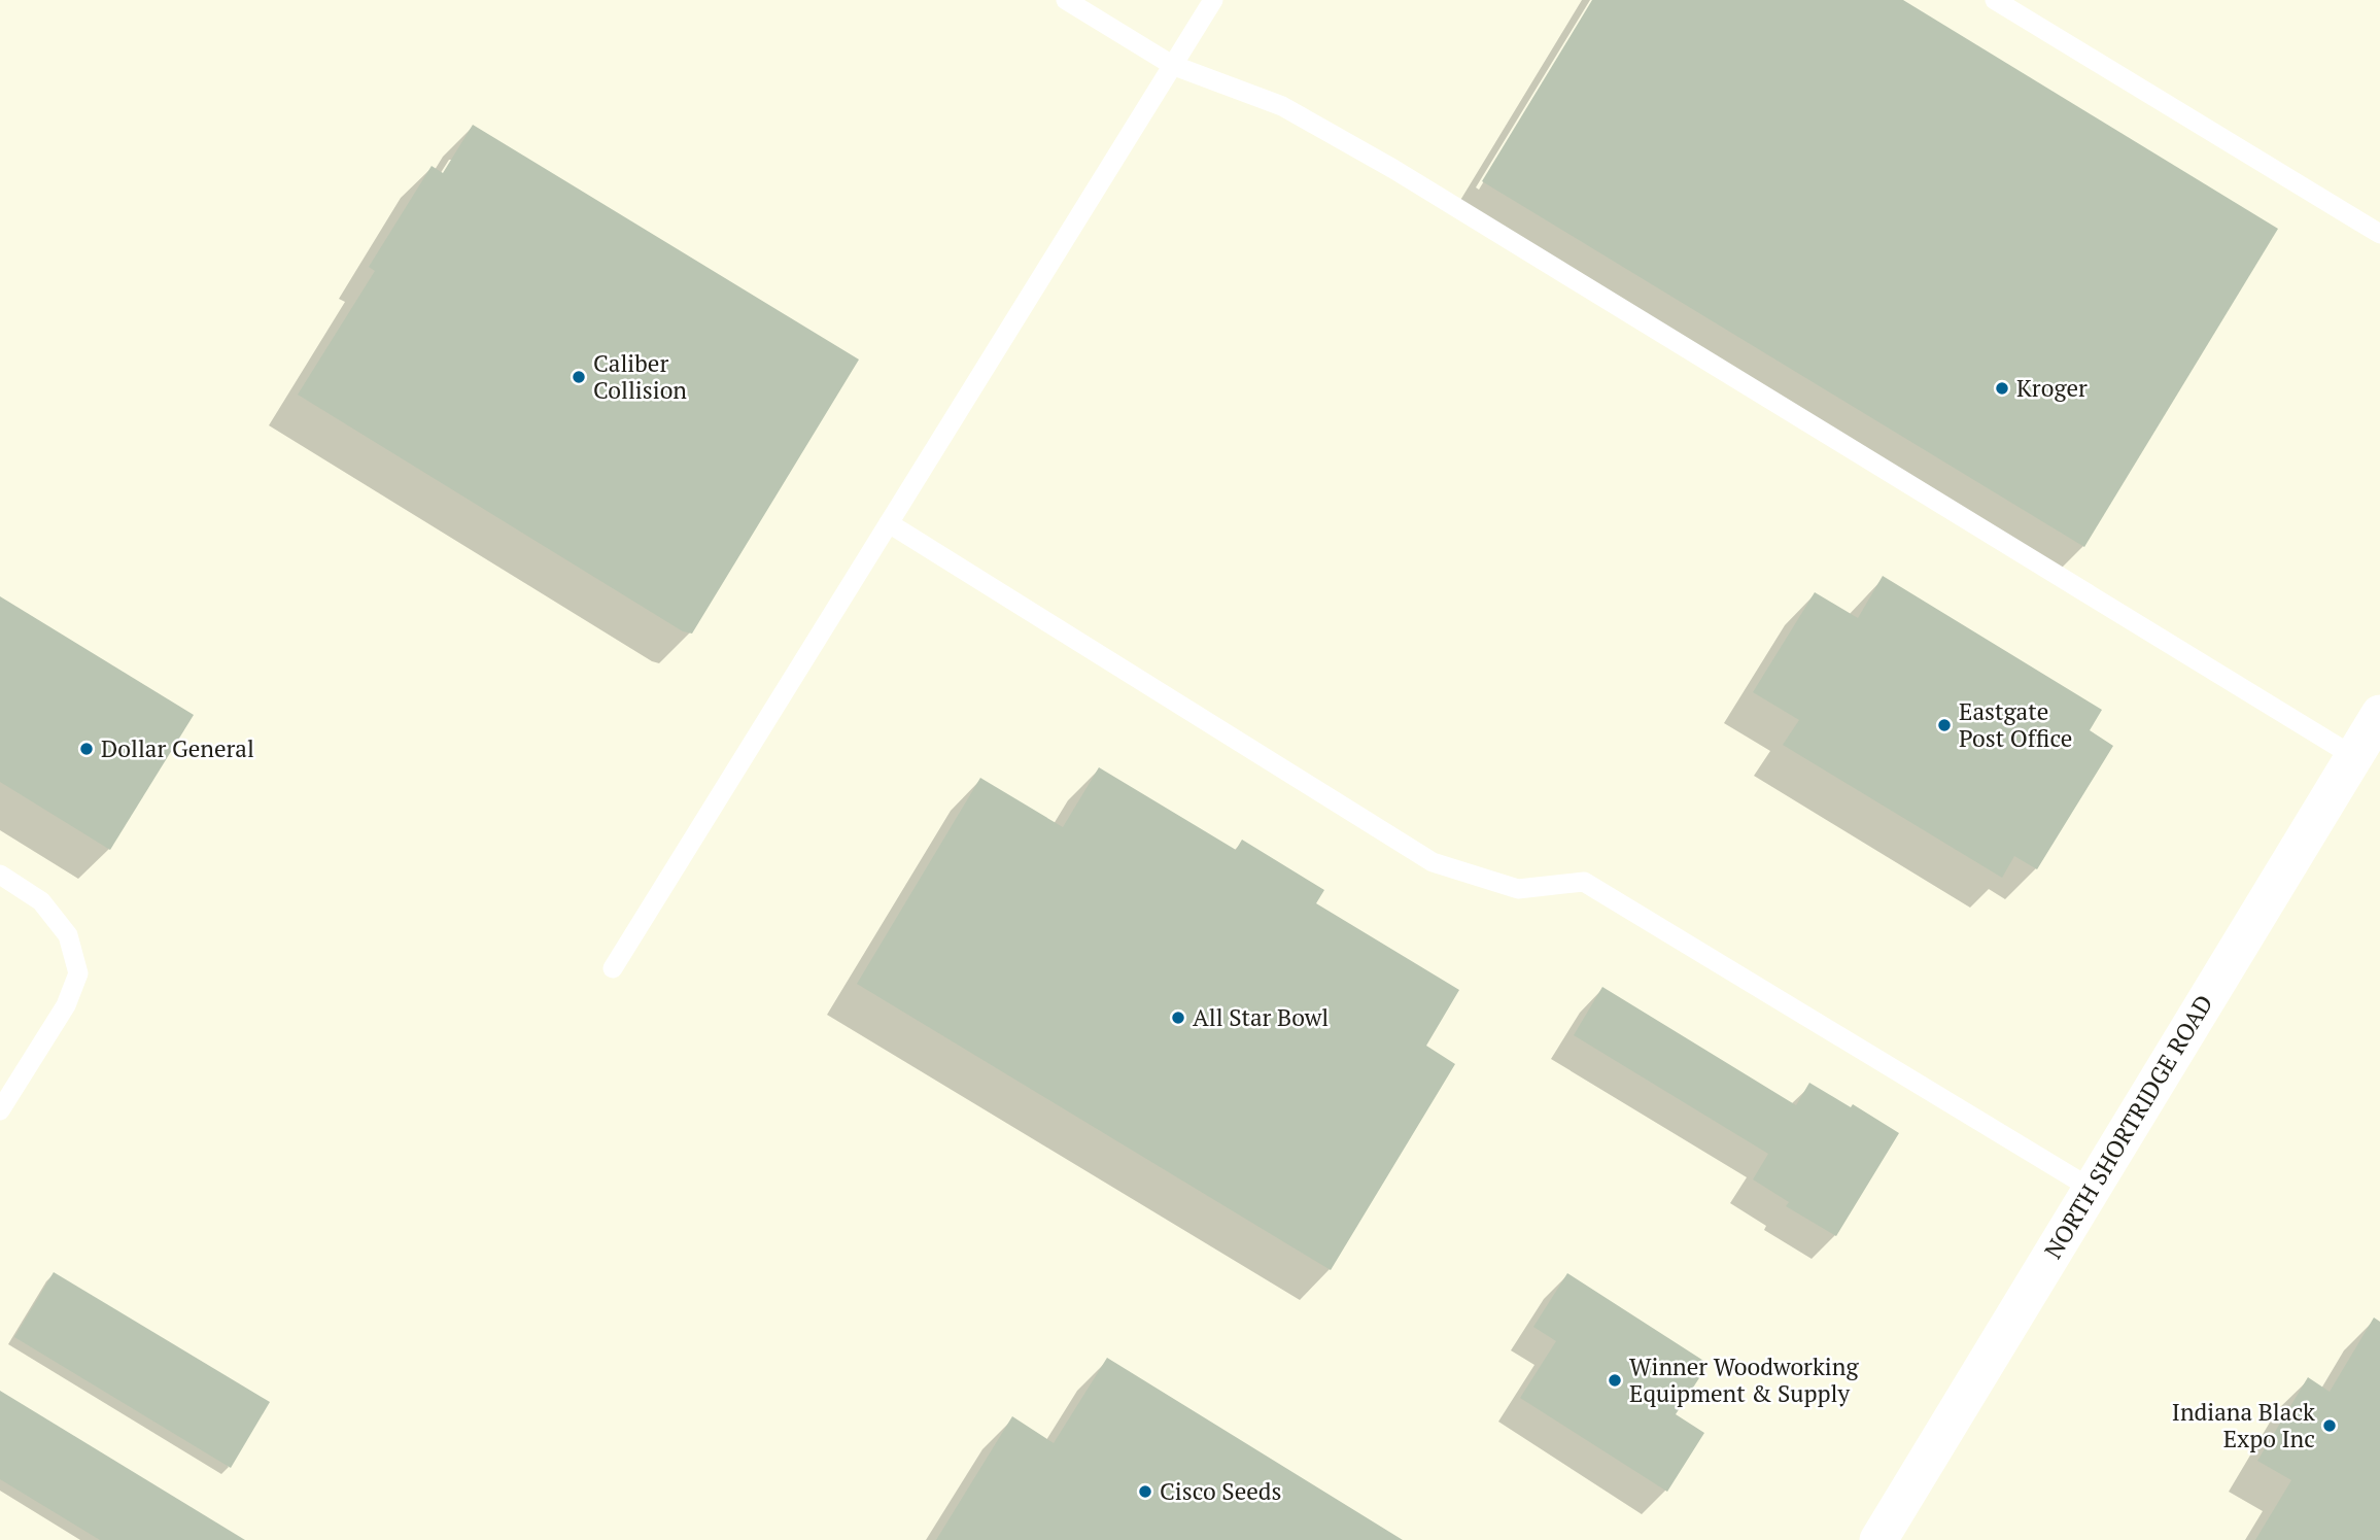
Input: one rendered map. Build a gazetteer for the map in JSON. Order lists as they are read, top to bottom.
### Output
{
  "streets": {
    "street": ["NORTH SHORTRIDGE ROAD"]
  },
  "places": [
    "Caliber Collision",
    "Kroger",
    "Eastgate Post Office",
    "Dollar General",
    "All Star Bowl",
    "Winner Woodworking Equipment & Supply",
    "Indiana Black Expo Inc",
    "Cisco Seeds"
  ]
}
